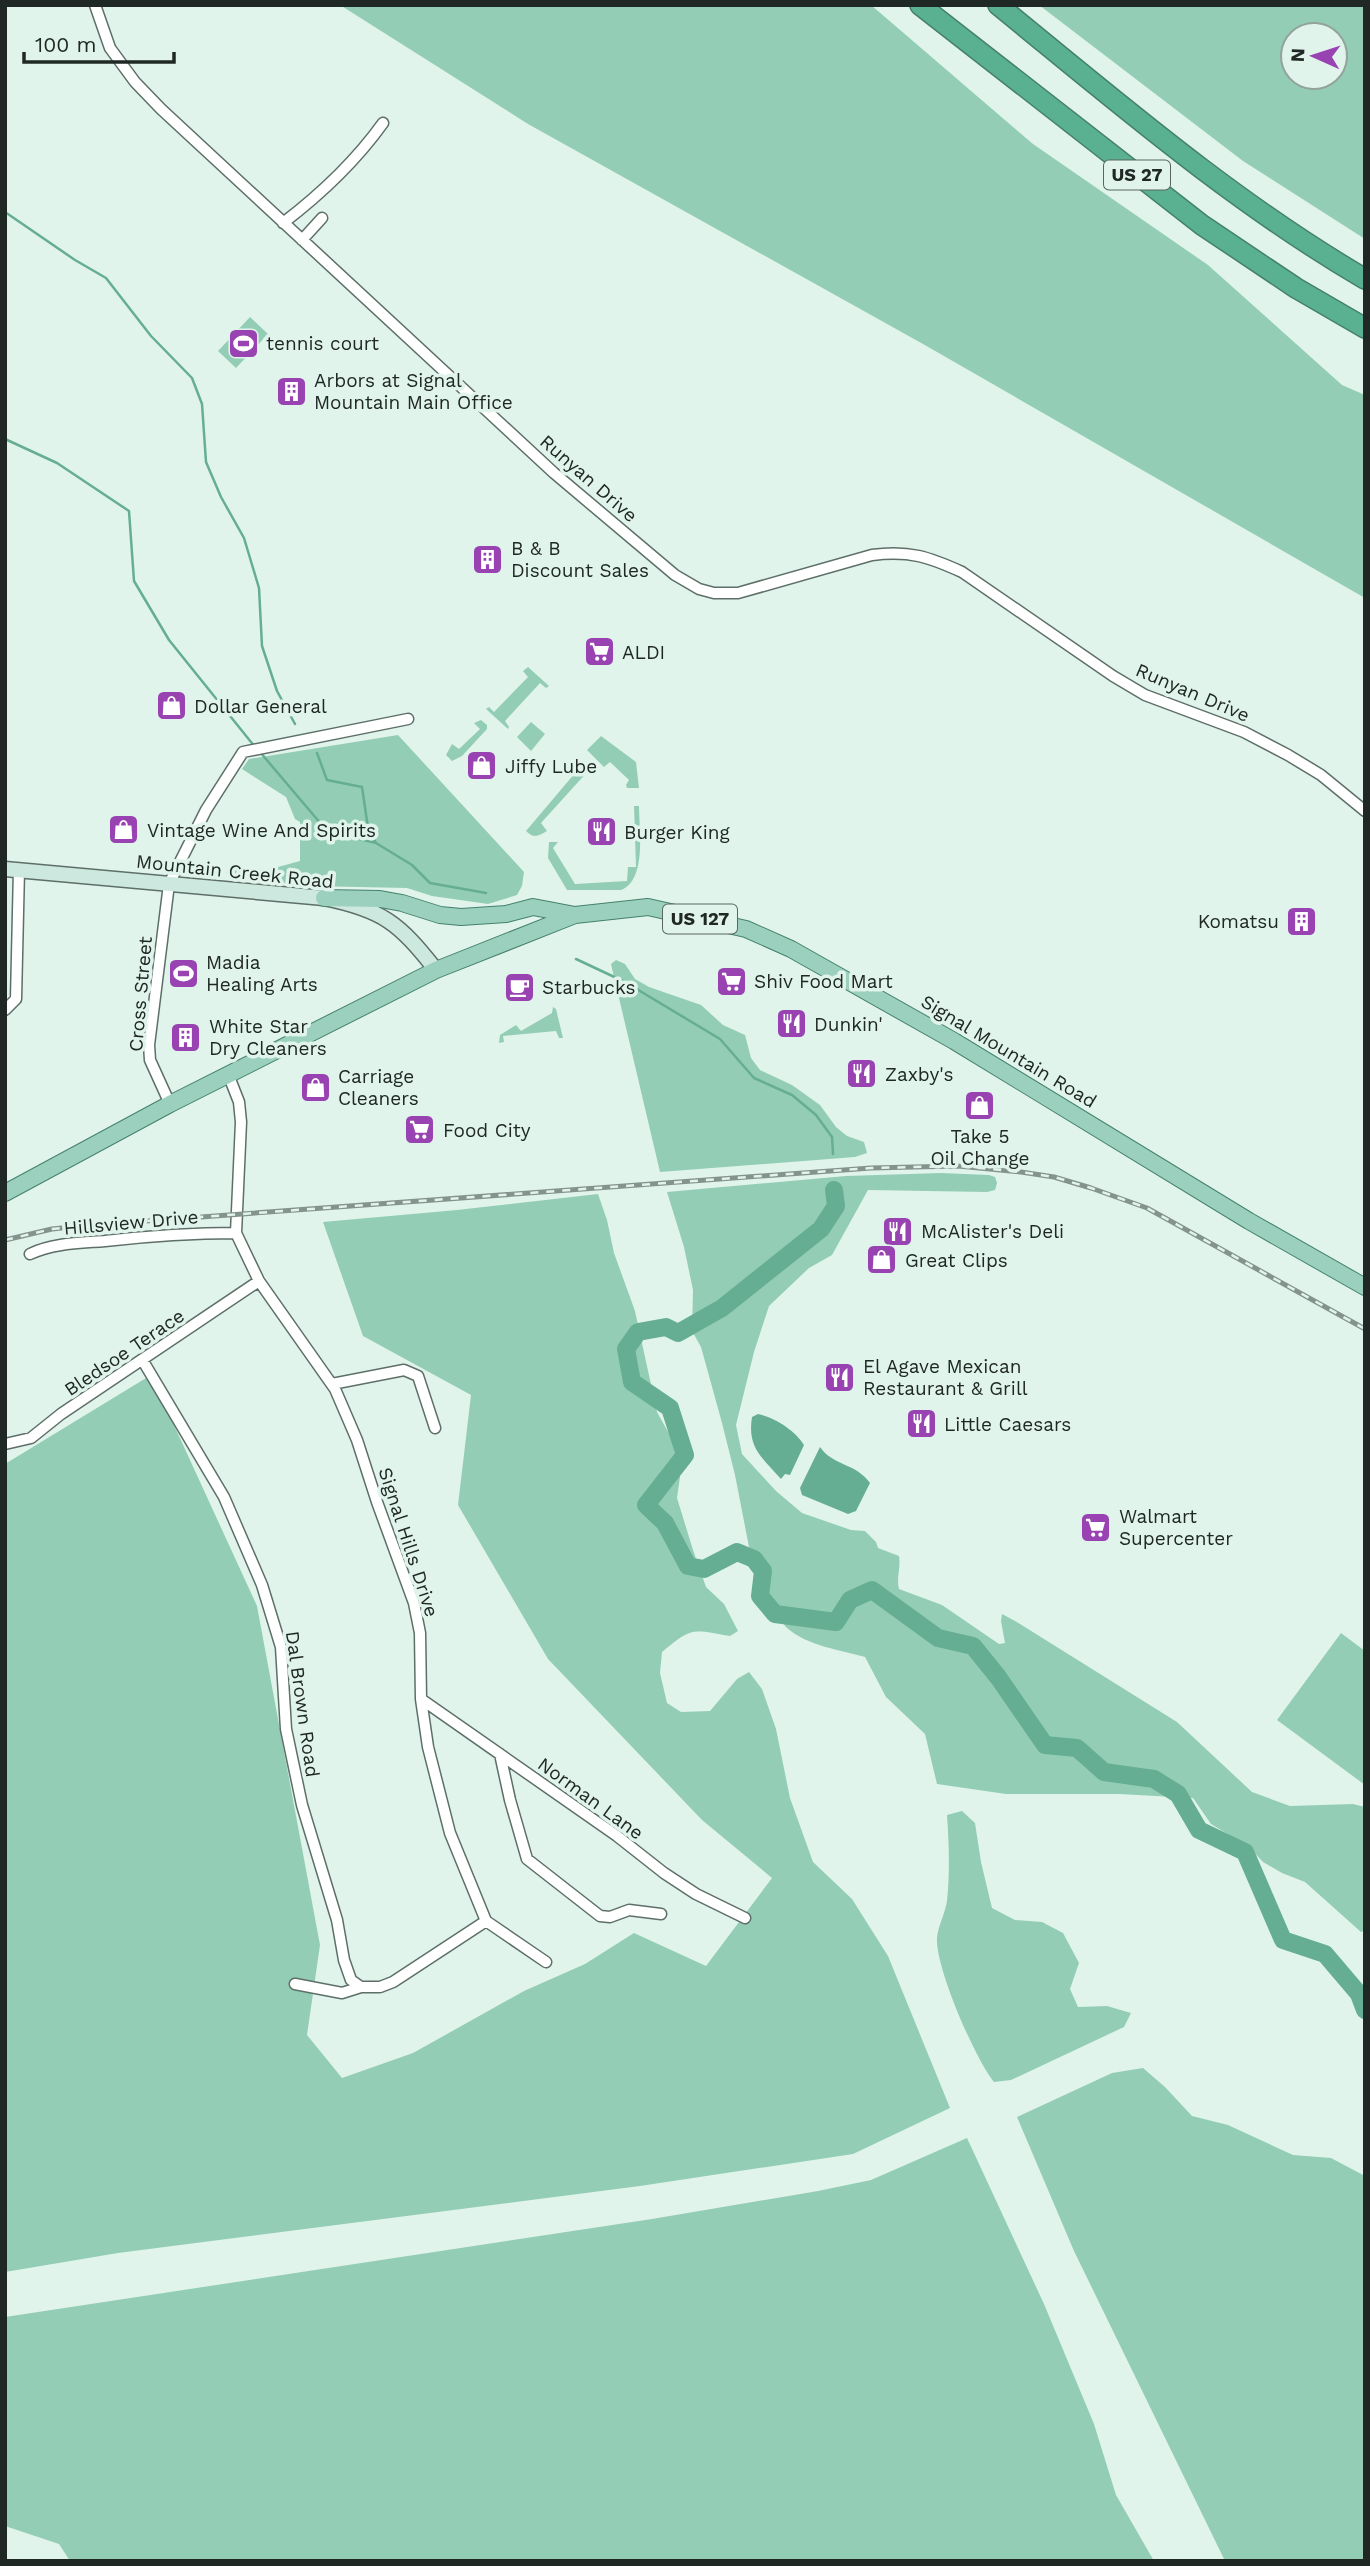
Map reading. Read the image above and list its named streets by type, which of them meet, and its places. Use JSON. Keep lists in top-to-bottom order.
{
  "streets": {
    "highway": ["US 27"],
    "main road": ["Mountain Creek Road", "US 127", "Signal Mountain Road"],
    "street": [
      "Runyan Drive",
      "Cross Street",
      "Hillsview Drive",
      "Bledsoe Terace",
      "Signal Hills Drive",
      "Dal Brown Road",
      "Norman Lane"
    ]
  },
  "crossings": [
    ["Mountain Creek Road", "Cross Street"],
    ["Mountain Creek Road", "Signal Mountain Road"],
    ["Cross Street", "Signal Mountain Road"],
    ["Signal Mountain Road", "Signal Hills Drive"],
    ["Hillsview Drive", "Signal Hills Drive"],
    ["Bledsoe Terace", "Signal Hills Drive"],
    ["Bledsoe Terace", "Dal Brown Road"],
    ["Signal Hills Drive", "Norman Lane"]
  ],
  "places": {
    "sports": ["tennis court", "Madia Healing Arts"],
    "building": [
      "Arbors at Signal Mountain Main Office",
      "B & B Discount Sales",
      "Komatsu",
      "White Star Dry Cleaners"
    ],
    "supermarket": [
      "ALDI",
      "Shiv Food Mart",
      "Food City",
      "Walmart Supercenter"
    ],
    "shop": [
      "Dollar General",
      "Jiffy Lube",
      "Vintage Wine And Spirits",
      "Carriage Cleaners",
      "Take 5 Oil Change",
      "Great Clips"
    ],
    "restaurant": [
      "Burger King",
      "Dunkin'",
      "Zaxby's",
      "McAlister's Deli",
      "El Agave Mexican Restaurant & Grill",
      "Little Caesars"
    ],
    "cafe": ["Starbucks"]
  },
  "scale_bar": "100 m",
  "north": "left"
}
